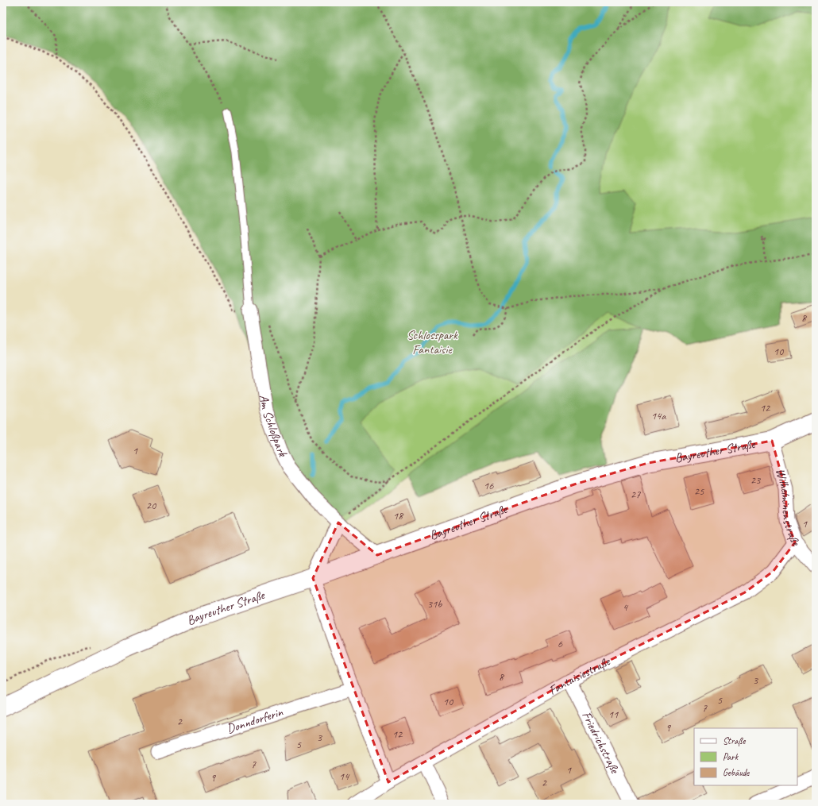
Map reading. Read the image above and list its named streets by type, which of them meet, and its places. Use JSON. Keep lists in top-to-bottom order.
{
  "streets": {
    "main road": ["Bayreuther Straße"],
    "street": [
      "Am Schloßpark",
      "Wilhelminenstraße",
      "Fantaisiestraße",
      "Donndorferin",
      "Friedrichstraße"
    ]
  },
  "crossings": [
    ["Am Schloßpark", "Bayreuther Straße"],
    ["Bayreuther Straße", "Wilhelminenstraße"],
    ["Wilhelminenstraße", "Fantaisiestraße"],
    ["Fantaisiestraße", "Friedrichstraße"]
  ],
  "parks": ["Schlosspark Fantaisie"],
  "house_numbers": [
    "8",
    "10",
    "12",
    "14a",
    "1",
    "23",
    "16",
    "25",
    "27",
    "20",
    "18",
    "1",
    "31b",
    "4",
    "6",
    "8",
    "3",
    "5",
    "10",
    "7",
    "11",
    "2",
    "9",
    "12",
    "3",
    "5",
    "7",
    "1",
    "14",
    "9",
    "2"
  ],
  "legend": ["Straße", "Park", "Gebäude"]
}
